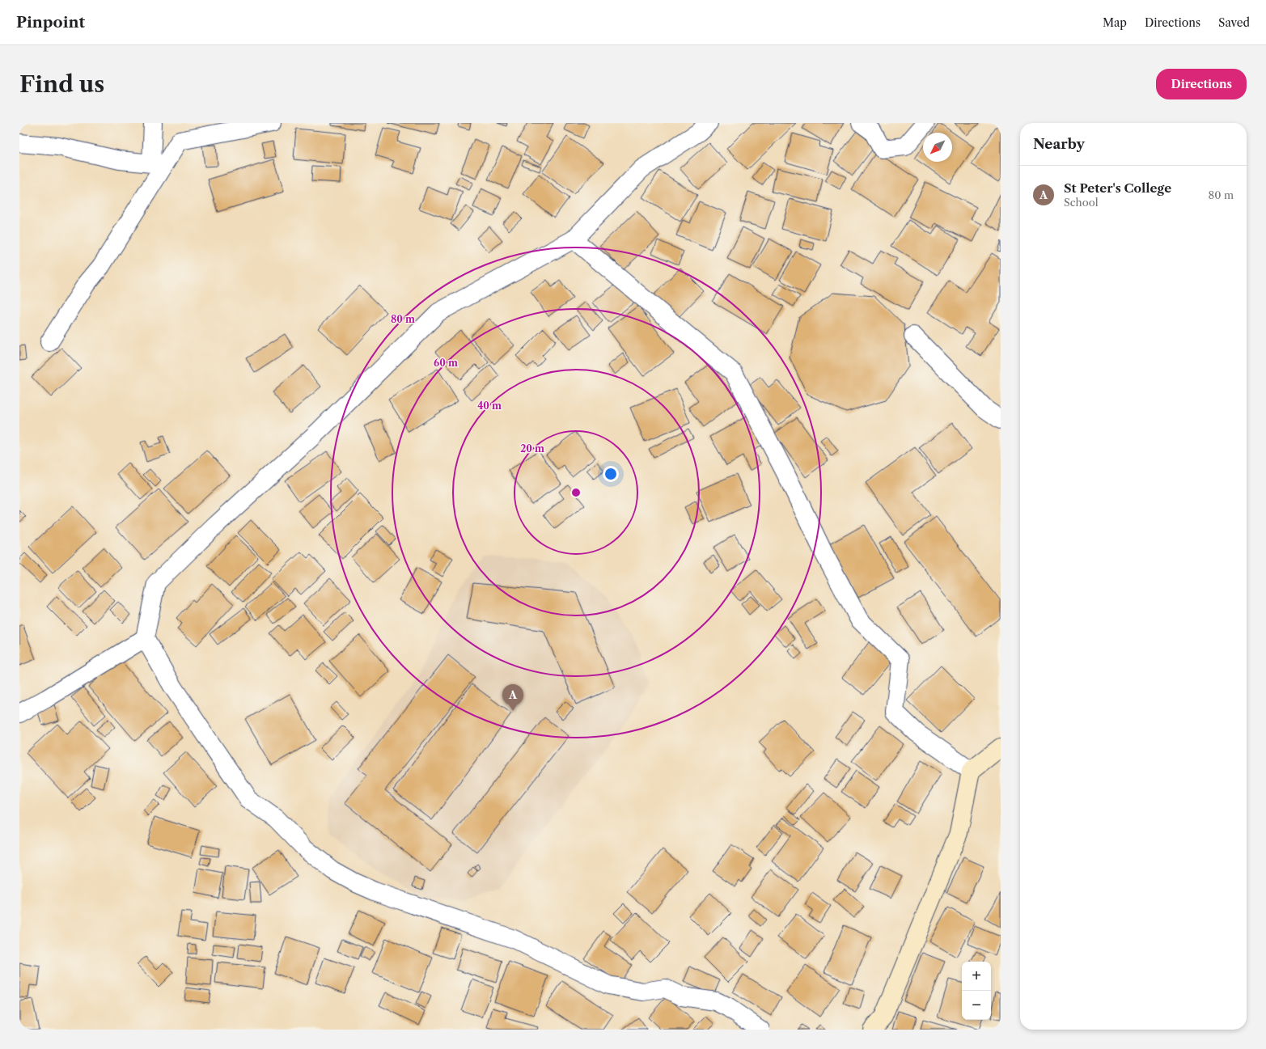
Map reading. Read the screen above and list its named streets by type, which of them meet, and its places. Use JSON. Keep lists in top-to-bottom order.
{
  "north": "bottom left",
  "page": {
    "header": "Pinpoint",
    "nav": ["Map", "Directions", "Saved"],
    "buttons": "Directions",
    "title": "Find us",
    "heading": "Nearby",
    "list": [
      {
        "mark": "A",
        "name": "St Peter's College",
        "note": "School",
        "value": "80 m"
      }
    ],
    "pins": "A",
    "map_buttons": ["+", "−"]
  },
  "rings": [
    "80 m",
    "60 m",
    "40 m",
    "20 m"
  ]
}
